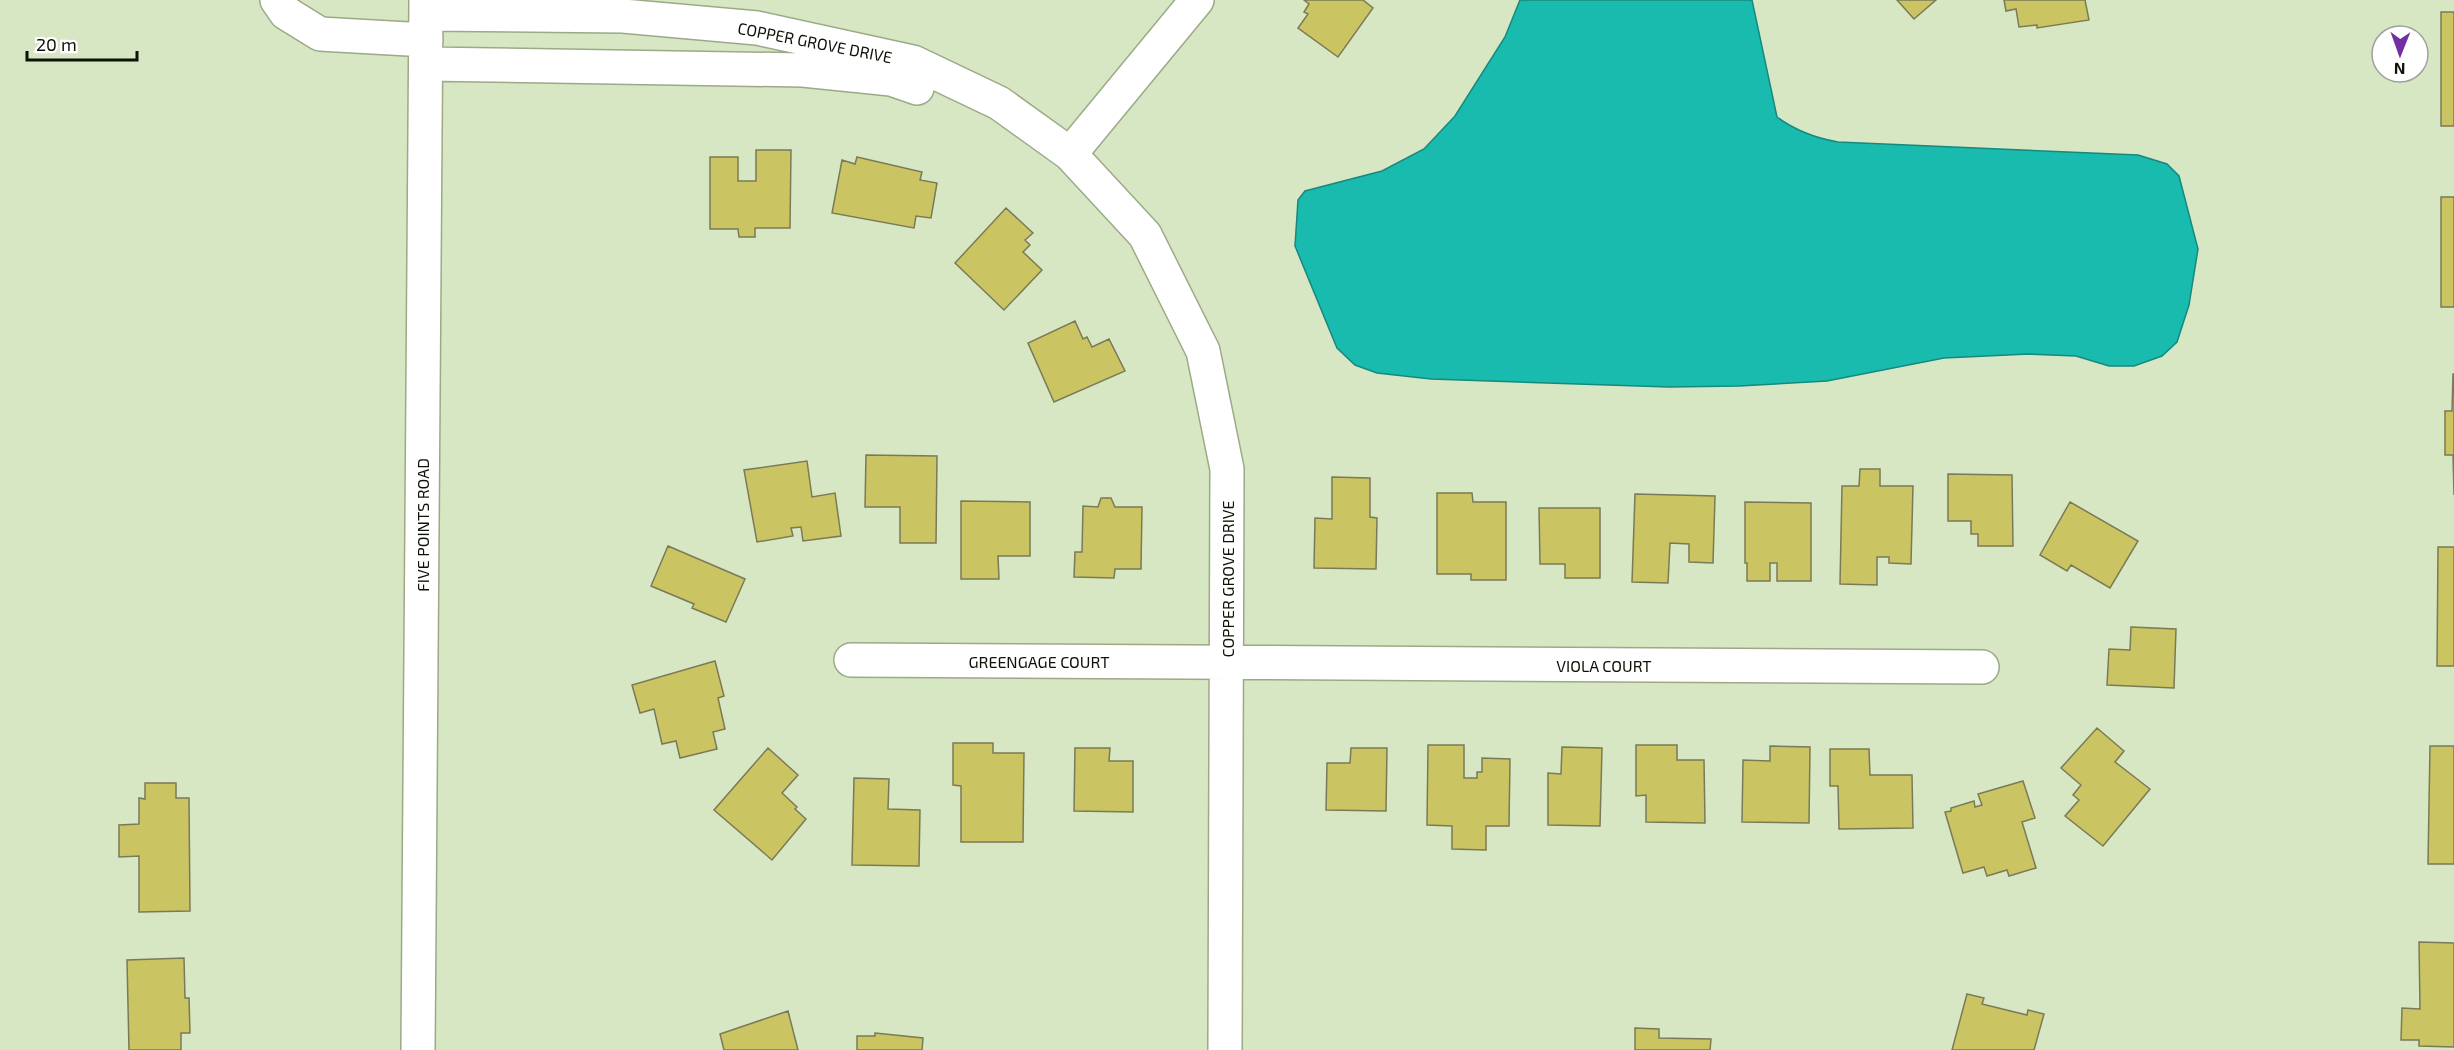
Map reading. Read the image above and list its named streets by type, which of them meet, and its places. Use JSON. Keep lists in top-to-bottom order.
{
  "streets": {
    "street": [
      "COPPER GROVE DRIVE",
      "FIVE POINTS ROAD",
      "GREENGAGE COURT",
      "VIOLA COURT"
    ]
  },
  "crossings": [
    ["COPPER GROVE DRIVE", "FIVE POINTS ROAD"],
    ["COPPER GROVE DRIVE", "GREENGAGE COURT"],
    ["COPPER GROVE DRIVE", "VIOLA COURT"],
    ["GREENGAGE COURT", "VIOLA COURT"]
  ],
  "scale_bar": "20 m",
  "north": "bottom"
}
